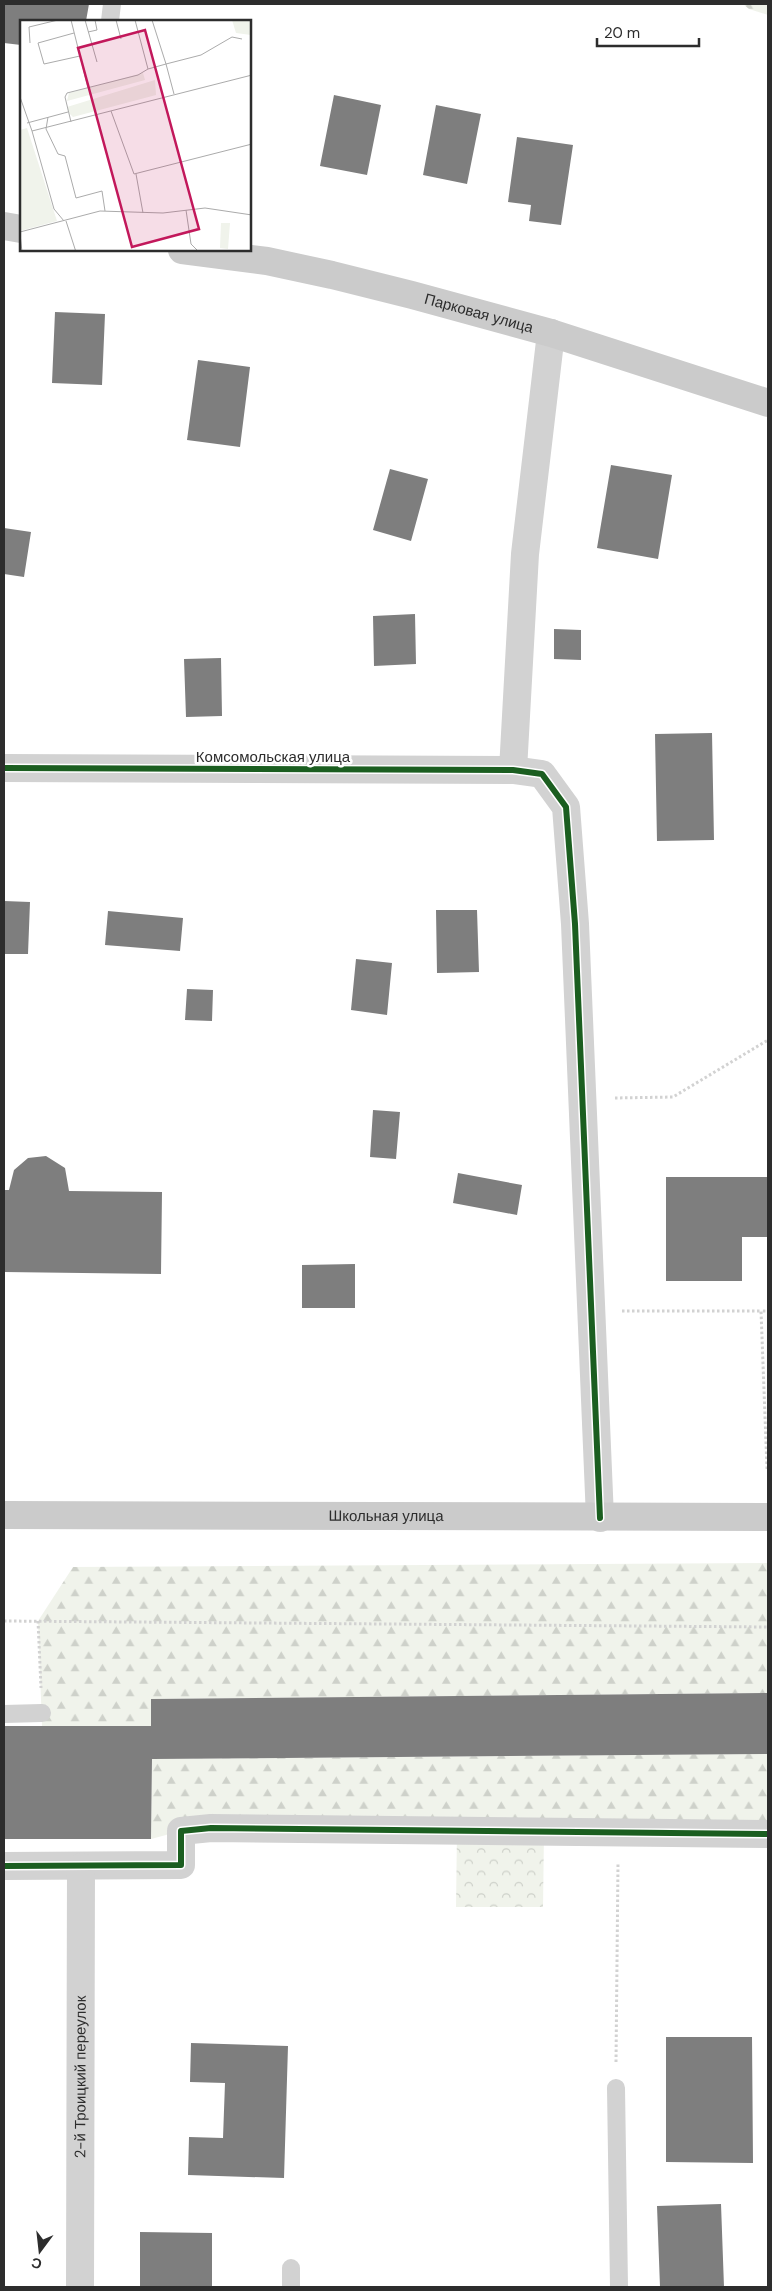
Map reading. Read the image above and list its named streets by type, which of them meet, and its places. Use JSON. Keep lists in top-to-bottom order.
{
  "streets": {
    "main road": ["Парковая улица", "Школьная улица"],
    "street": ["Комсомольская улица", "2-й Троицкий переулок"]
  },
  "scale_bar": "20 m",
  "north": "bottom"
}
